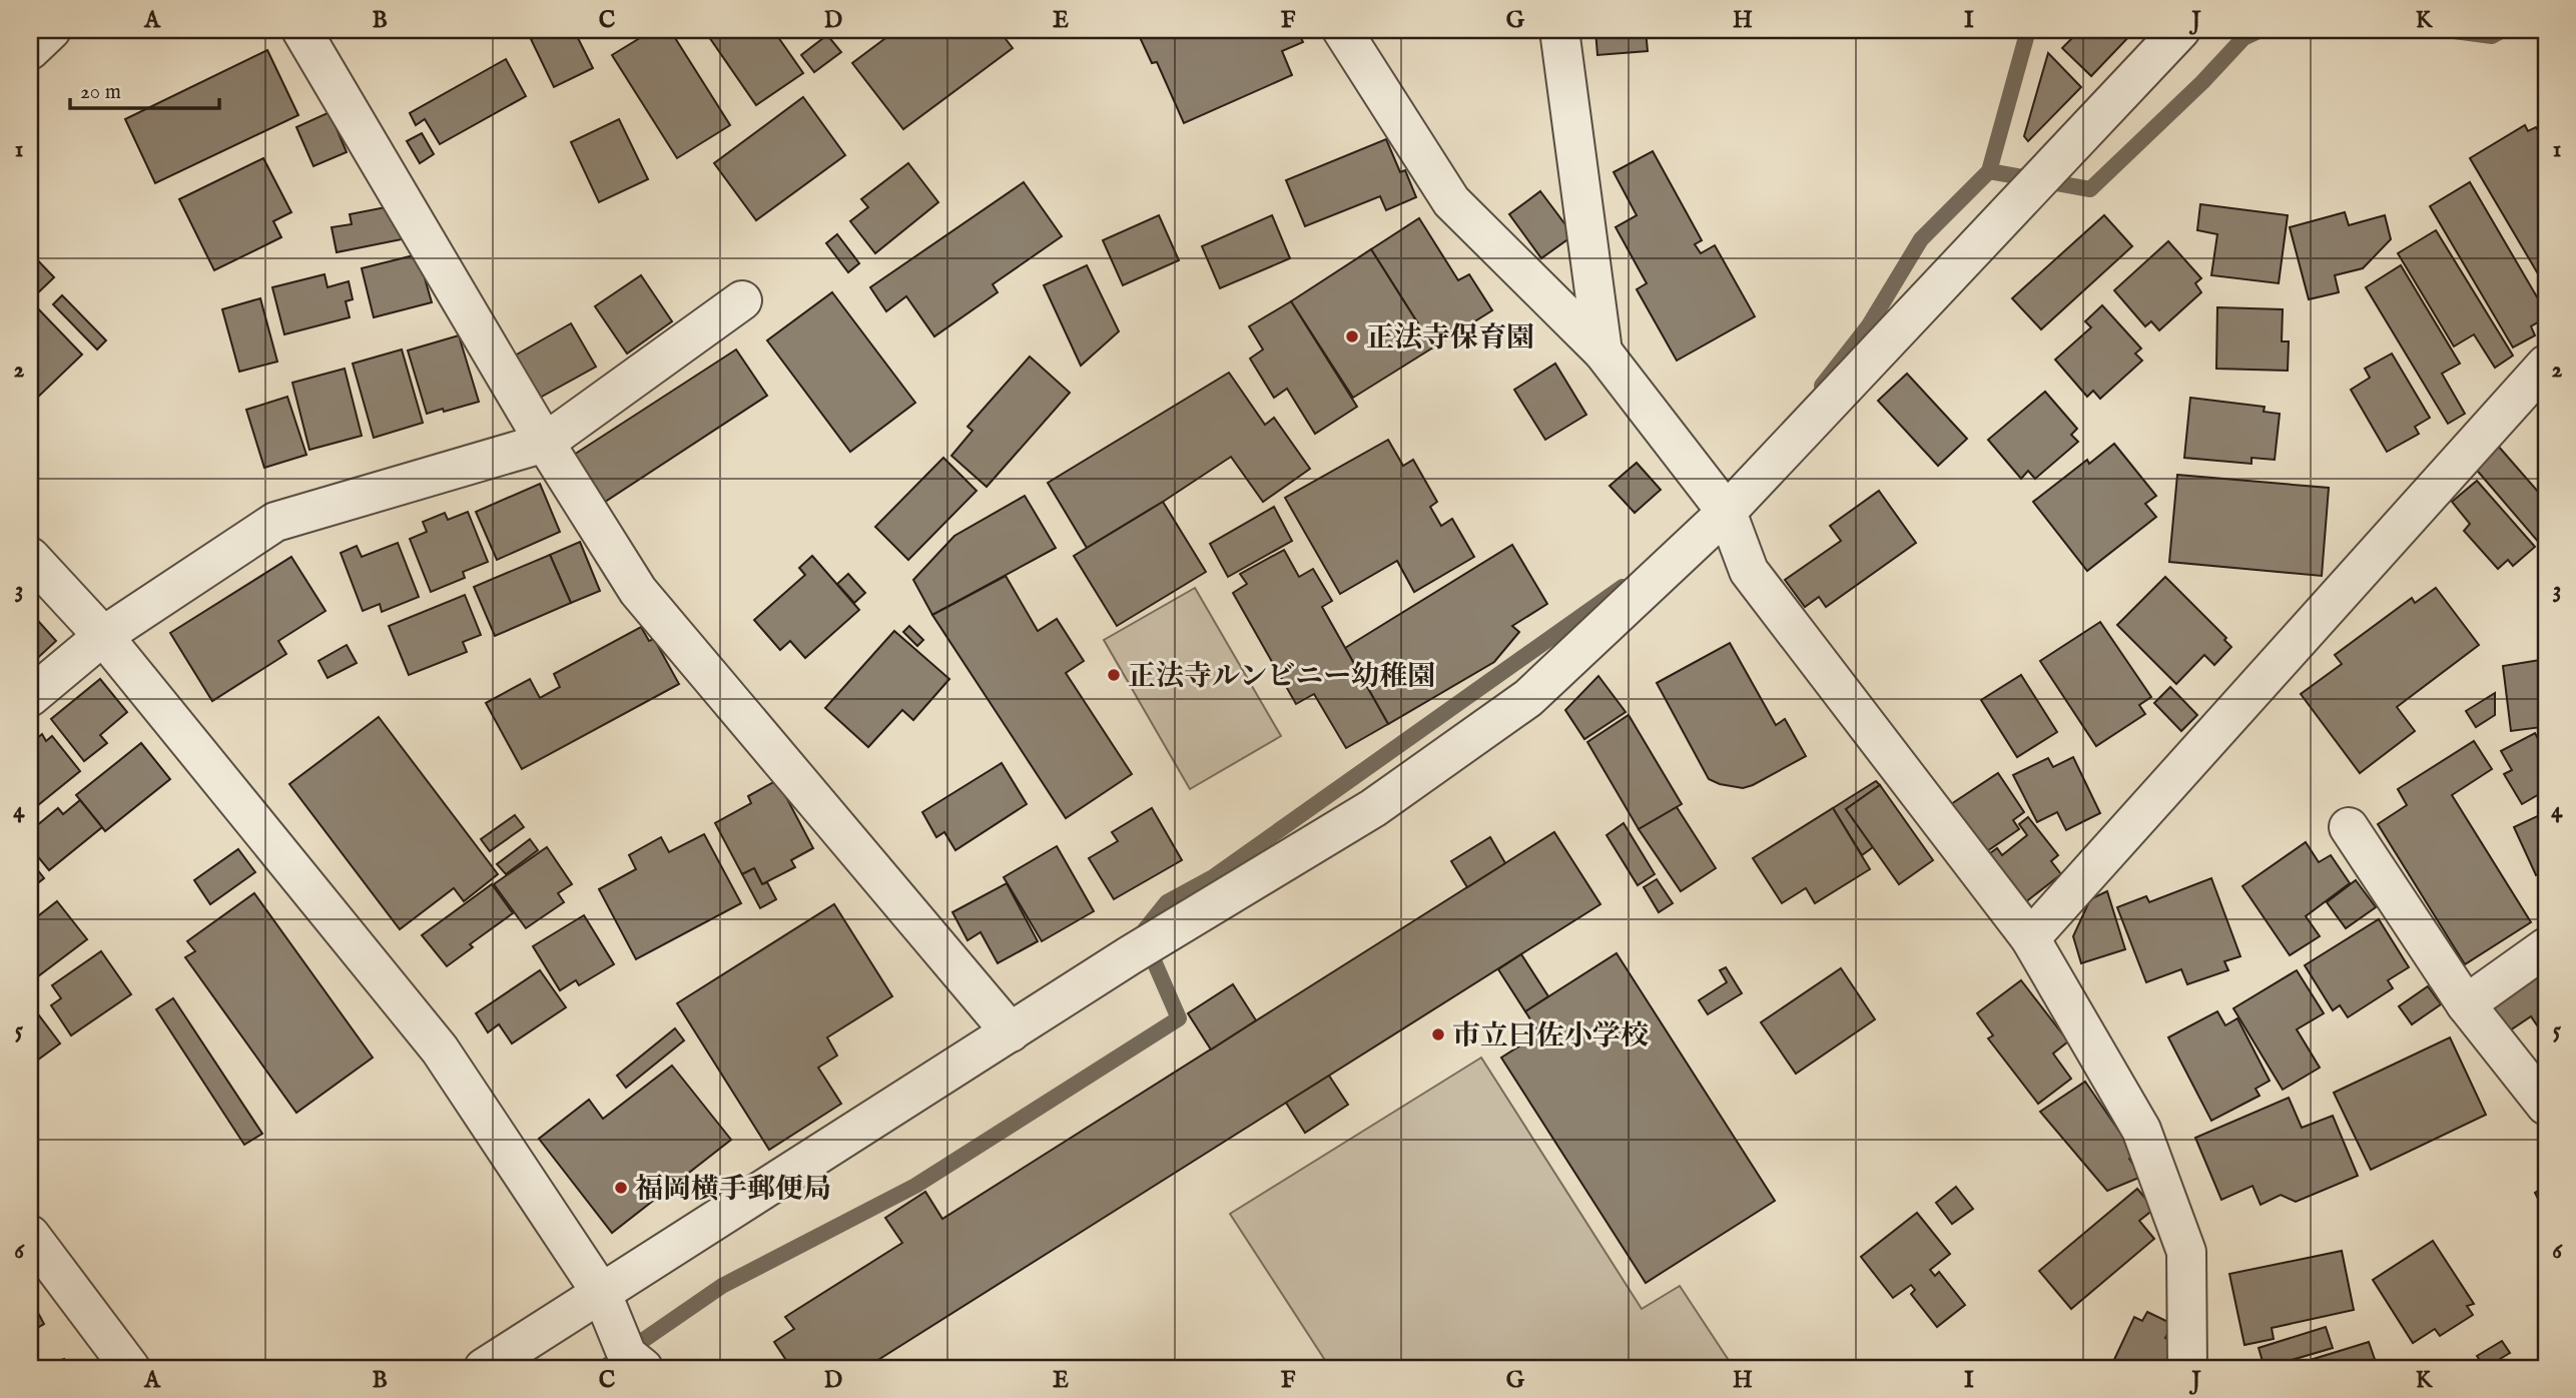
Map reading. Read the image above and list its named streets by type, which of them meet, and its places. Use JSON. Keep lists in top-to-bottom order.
{
  "places": [
    "正法寺保育園",
    "正法寺ルンビニー幼稚園",
    "市立曰佐小学校",
    "福岡横手郵便局"
  ],
  "scale_bar": "20 m",
  "grid": {
    "columns": [
      "A",
      "B",
      "C",
      "D",
      "E",
      "F",
      "G",
      "H",
      "I",
      "J",
      "K"
    ],
    "rows": [
      "1",
      "2",
      "3",
      "4",
      "5",
      "6"
    ]
  }
}
